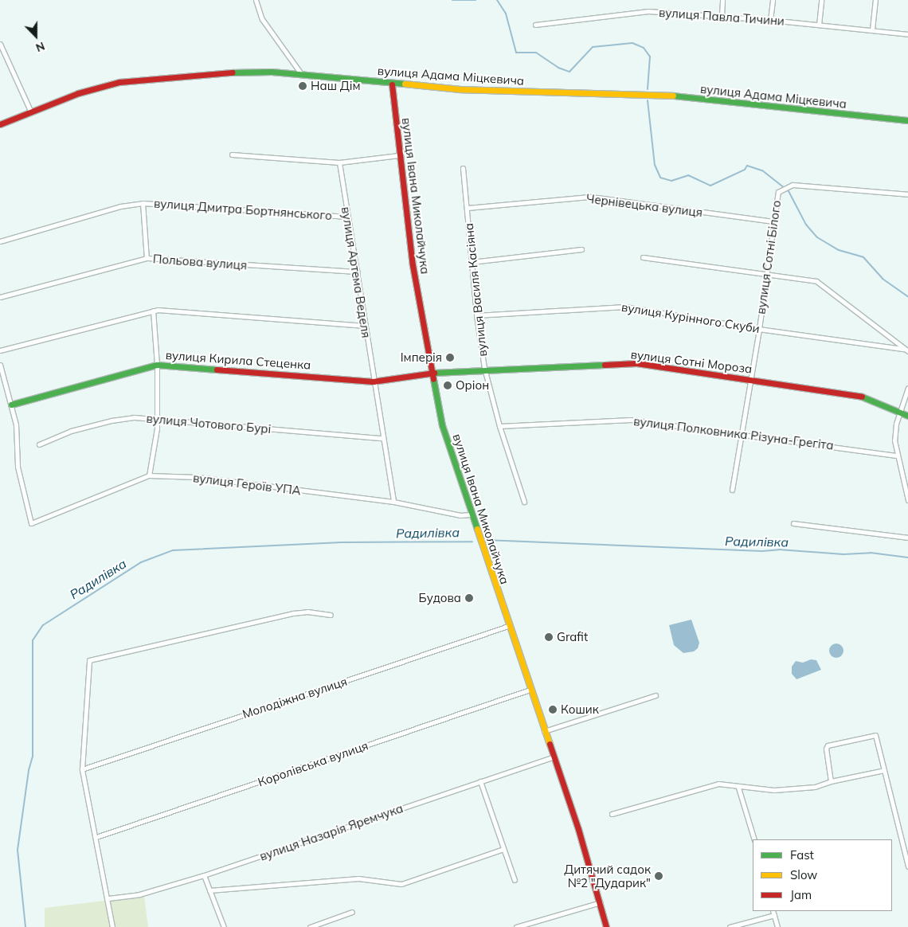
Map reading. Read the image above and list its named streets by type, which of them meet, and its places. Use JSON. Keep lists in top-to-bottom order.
{
  "streets": {
    "street": [
      "вулиця Павла Тичини",
      "вулиця Адама Міцкевича",
      "вулиця Івана Миколайчука",
      "Чернівецька вулиця",
      "вулиця Дмитра Бортнянського",
      "вулиця Сотні Білого",
      "Польова вулиця",
      "вулиця Артема Веделя",
      "вулиця Василя Касіяна",
      "вулиця Курінного Скуби",
      "вулиця Кирила Стеценка",
      "вулиця Сотні Мороза",
      "вулиця Чотового Бурі",
      "вулиця Полковника Різуна-Грегіта",
      "вулиця Героїв УПА",
      "Молодіжна вулиця",
      "Королівська вулиця",
      "вулиця Назарія Яремчука"
    ]
  },
  "crossings": [
    ["вулиця Адама Міцкевича", "вулиця Івана Миколайчука"],
    ["вулиця Івана Миколайчука", "вулиця Сотні Мороза"],
    ["вулиця Івана Миколайчука", "вулиця Героїв УПА"],
    ["вулиця Івана Миколайчука", "Молодіжна вулиця"],
    ["вулиця Івана Миколайчука", "Королівська вулиця"],
    ["вулиця Івана Миколайчука", "вулиця Назарія Яремчука"],
    ["Чернівецька вулиця", "вулиця Сотні Білого"],
    ["Чернівецька вулиця", "вулиця Василя Касіяна"],
    ["вулиця Дмитра Бортнянського", "вулиця Артема Веделя"],
    ["вулиця Сотні Білого", "вулиця Курінного Скуби"],
    ["вулиця Сотні Білого", "вулиця Сотні Мороза"],
    ["вулиця Сотні Білого", "вулиця Полковника Різуна-Грегіта"],
    ["Польова вулиця", "вулиця Артема Веделя"],
    ["вулиця Артема Веделя", "вулиця Кирила Стеценка"],
    ["вулиця Артема Веделя", "вулиця Сотні Мороза"],
    ["вулиця Артема Веделя", "вулиця Чотового Бурі"],
    ["вулиця Артема Веделя", "вулиця Героїв УПА"],
    ["вулиця Василя Касіяна", "вулиця Курінного Скуби"],
    ["вулиця Василя Касіяна", "вулиця Сотні Мороза"],
    ["вулиця Василя Касіяна", "вулиця Полковника Різуна-Грегіта"],
    ["вулиця Кирила Стеценка", "вулиця Сотні Мороза"],
    ["вулиця Кирила Стеценка", "вулиця Героїв УПА"]
  ],
  "water": ["Радилівка"],
  "places": [
    "Наш Дім",
    "Імперія",
    "Оріон",
    "Будова",
    "Grafit",
    "Кошик",
    "Дитячий садок №2 \"Дударик\""
  ],
  "legend": ["Fast", "Slow", "Jam"],
  "north": "bottom"
}
